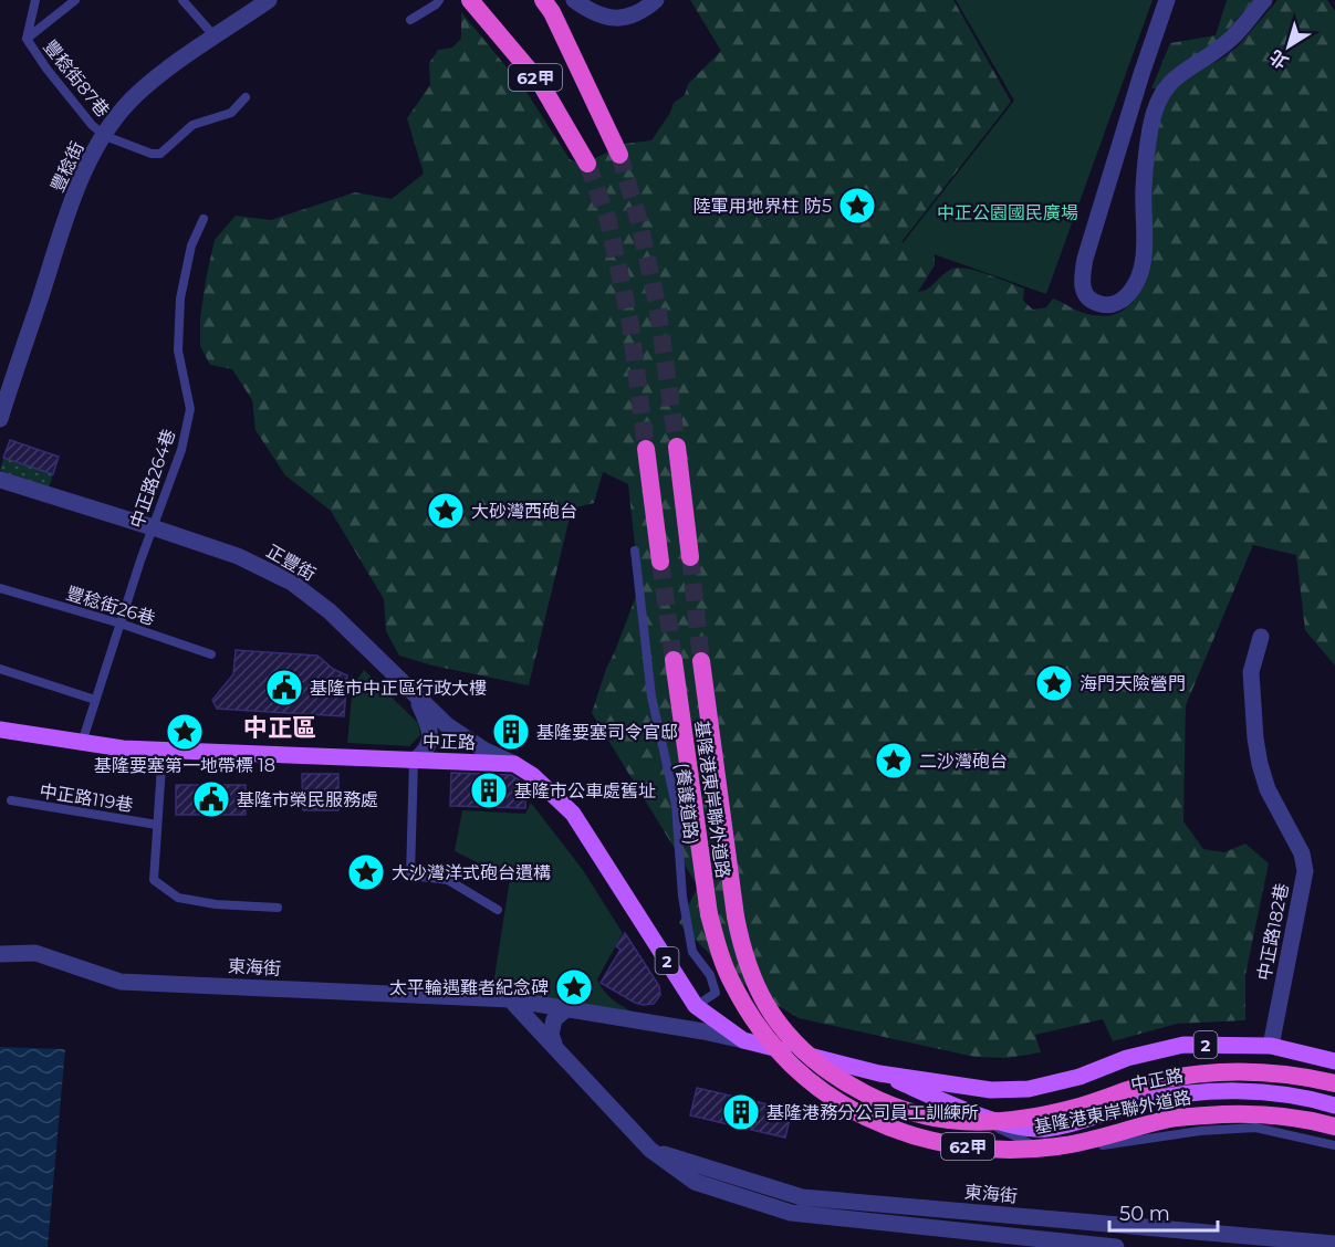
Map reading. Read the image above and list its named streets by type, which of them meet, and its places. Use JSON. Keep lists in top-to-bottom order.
{
  "streets": {
    "highway": ["62甲", "基隆港東岸聯外道路"],
    "main road": ["中正路", "2"],
    "street": [
      "豐稔街",
      "正豐街",
      "中正路182巷",
      "東海街"
    ],
    "lane": [
      "豐稔街87巷",
      "中正路264巷",
      "豐稔街26巷",
      "中正路119巷",
      "(養護道路)"
    ]
  },
  "crossings": [
    ["豐稔街87巷", "豐稔街"],
    ["中正路264巷", "正豐街"],
    ["中正路264巷", "豐稔街26巷"],
    ["中正路264巷", "中正路"],
    ["正豐街", "中正路"],
    ["中正路", "中正路119巷"],
    ["中正路", "(養護道路)"],
    ["中正路", "中正路182巷"],
    ["中正路", "東海街"]
  ],
  "districts": ["中正區"],
  "parks": ["中正公園國民廣場"],
  "places": {
    "place": [
      "陸軍用地界柱 防5",
      "大砂灣西砲台",
      "海門天險營門",
      "基隆要塞第一地帶標 18",
      "二沙灣砲台",
      "大沙灣洋式砲台遺構",
      "太平輪遇難者紀念碑"
    ],
    "public building": ["基隆市中正區行政大樓", "基隆市榮民服務處"],
    "building": ["基隆要塞司令官邸", "基隆市公車處舊址", "基隆港務分公司員工訓練所"]
  },
  "scale_bar": "50 m",
  "north": "bottom left"
}
